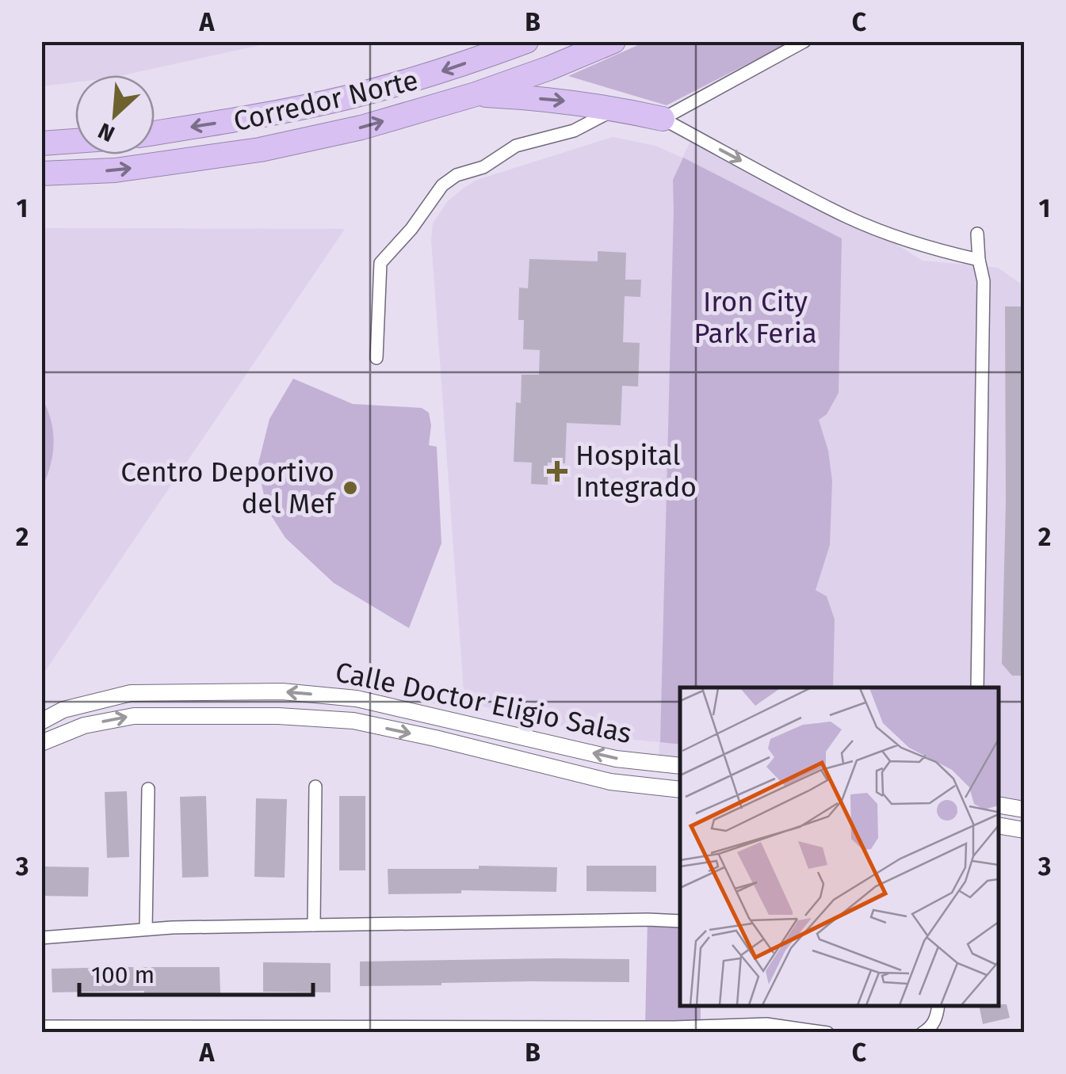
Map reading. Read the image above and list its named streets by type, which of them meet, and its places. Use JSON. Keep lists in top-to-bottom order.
{
  "streets": {
    "highway": ["Corredor Norte"],
    "street": ["Calle Doctor Eligio Salas"]
  },
  "parks": ["Iron City Park Feria"],
  "places": {
    "health": ["Hospital Integrado"],
    "other": ["Centro Deportivo del Mef"]
  },
  "scale_bar": "100 m",
  "north": "bottom left",
  "grid": {
    "columns": ["A", "B", "C"],
    "rows": ["1", "2", "3"]
  }
}
